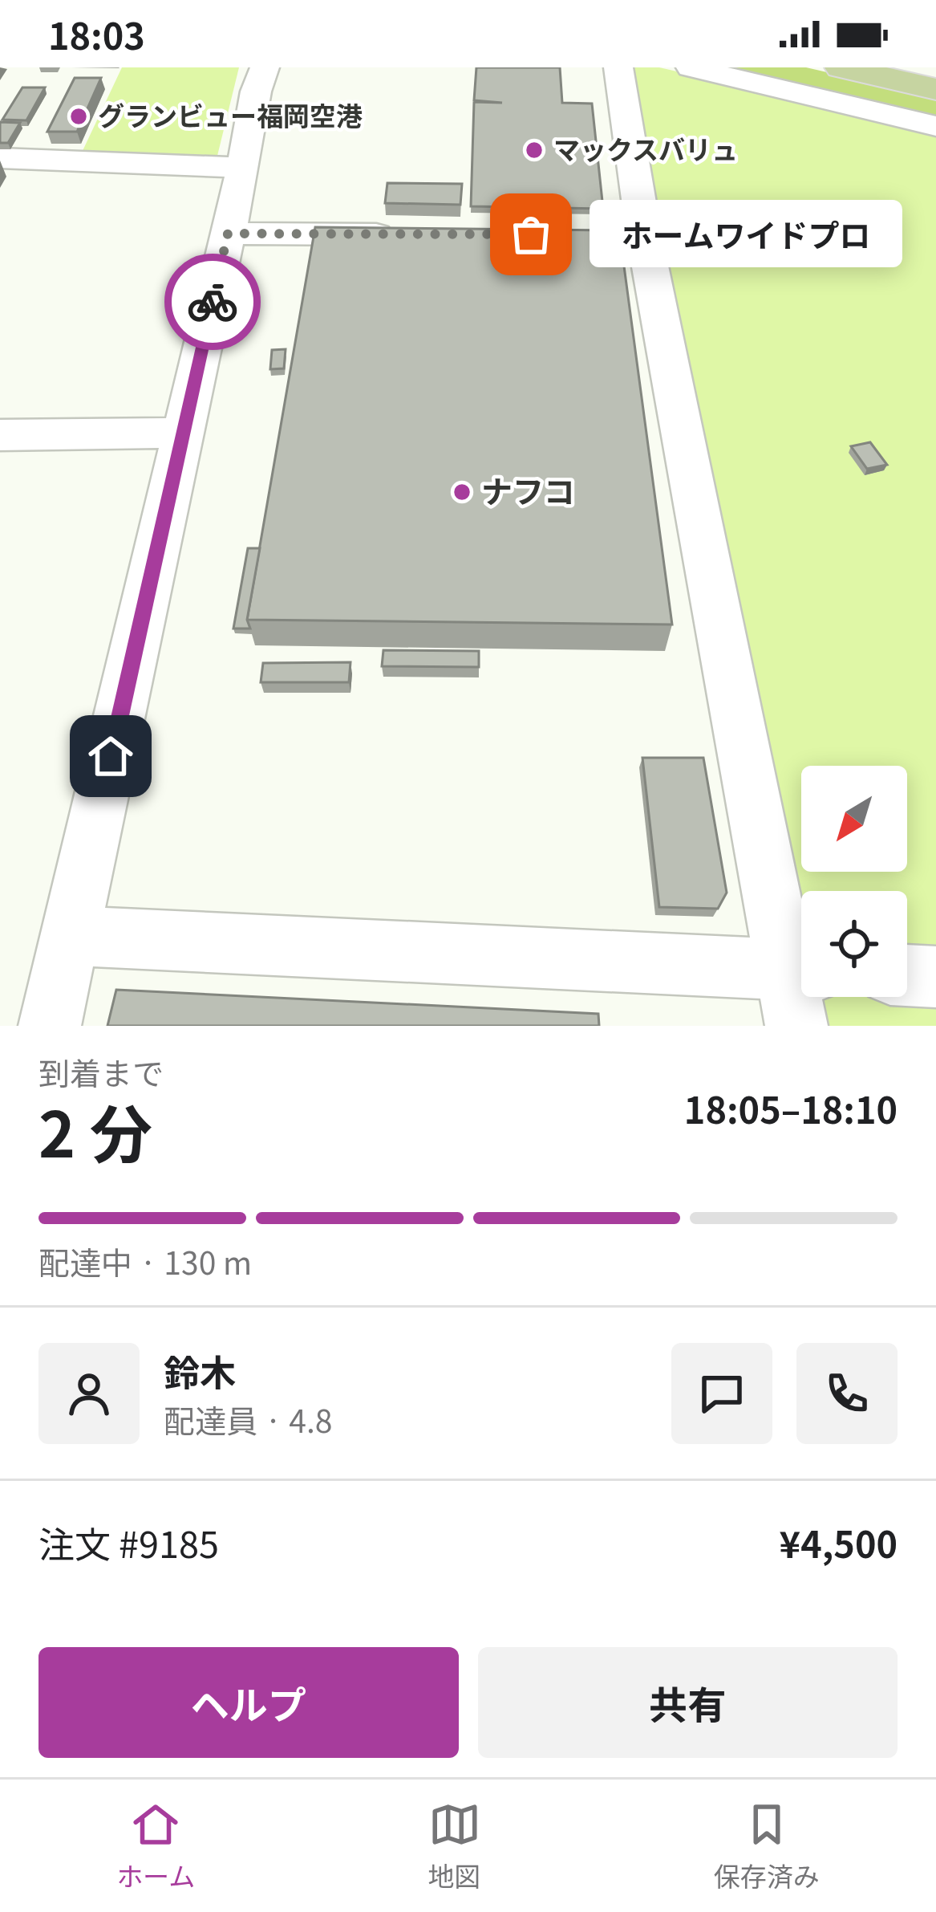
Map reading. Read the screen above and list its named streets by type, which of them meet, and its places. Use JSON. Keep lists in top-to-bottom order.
{
  "places": [
    "グランビュー福岡空港",
    "マックスバリュ",
    "ホームワイドプロ",
    "ナフコ"
  ],
  "north": "bottom left",
  "page": {
    "status": "18:03",
    "bubble": "ホームワイドプロ",
    "heading": ["2 分", "到着まで", "18:05–18:10"],
    "panel": [
      "鈴木",
      "配達員 · 4.8",
      "注文 #9185",
      "¥4,500"
    ],
    "bar": "配達中 · 130 m",
    "buttons": ["ヘルプ", "共有"],
    "tabs": ["ホーム", "地図", "保存済み"]
  }
}
